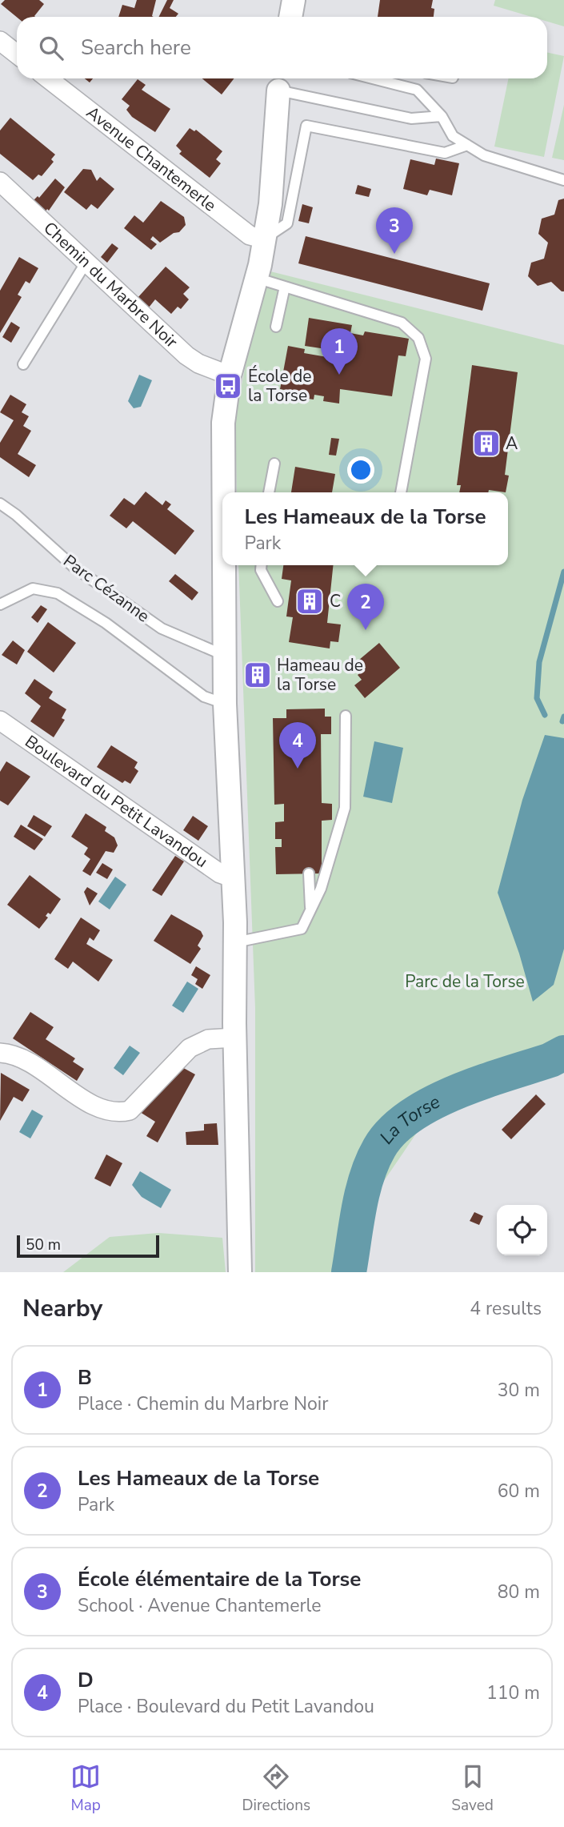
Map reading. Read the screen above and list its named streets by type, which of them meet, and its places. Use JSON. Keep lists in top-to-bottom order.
{
  "streets": {
    "street": ["Avenue Chantemerle", "Chemin du Marbre Noir", "Boulevard du Petit Lavandou"],
    "lane": ["Parc Cézanne"]
  },
  "water": ["La Torse"],
  "parks": ["Parc de la Torse"],
  "places": {
    "bus stop": ["École de la Torse"],
    "building": ["A", "C", "Hameau de la Torse"]
  },
  "scale_bar": "50 m",
  "page": {
    "search": "Search here",
    "pins": [
      "3",
      "1",
      "2",
      "4"
    ],
    "popup": ["Les Hameaux de la Torse", "Park"],
    "scale": "50 m",
    "heading": ["Nearby", "4 results"],
    "list": [
      {
        "mark": "1",
        "name": "B",
        "note": "Place · Chemin du Marbre Noir",
        "value": "30 m"
      },
      {
        "mark": "2",
        "name": "Les Hameaux de la Torse",
        "note": "Park",
        "value": "60 m"
      },
      {
        "mark": "3",
        "name": "École élémentaire de la Torse",
        "note": "School · Avenue Chantemerle",
        "value": "80 m"
      },
      {
        "mark": "4",
        "name": "D",
        "note": "Place · Boulevard du Petit Lavandou",
        "value": "110 m"
      }
    ],
    "nav": ["Map", "Directions", "Saved"]
  }
}
